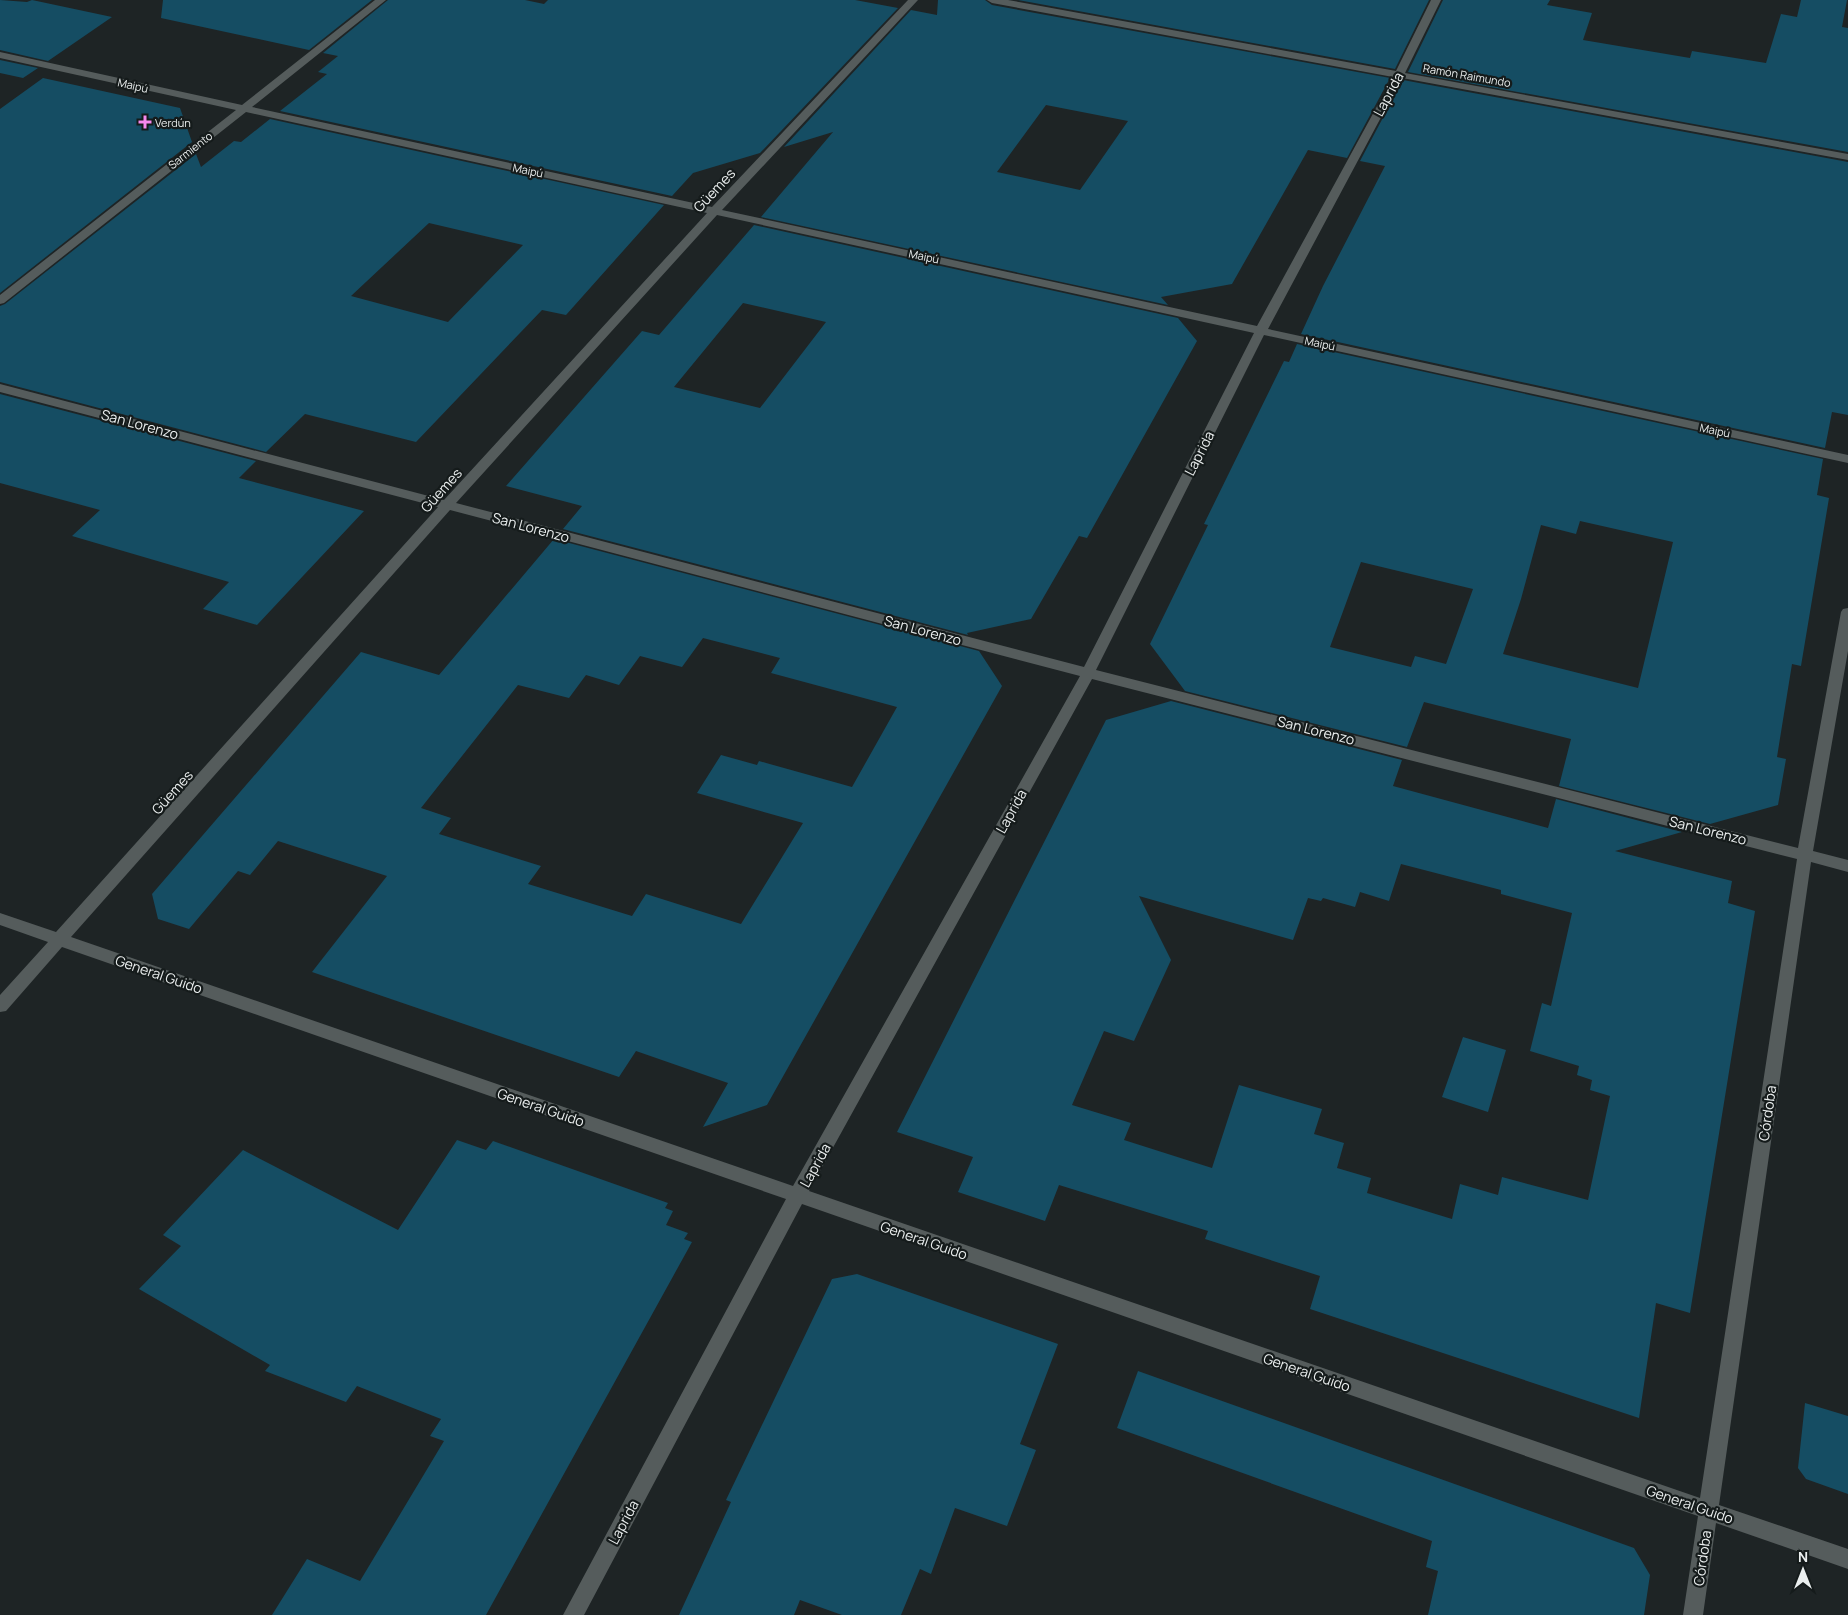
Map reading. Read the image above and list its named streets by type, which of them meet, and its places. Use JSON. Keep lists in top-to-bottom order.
{
  "streets": {
    "street": [
      "Ramón Raimundo",
      "Maipú",
      "Laprida",
      "Sarmiento",
      "Güemes",
      "San Lorenzo",
      "General Guido",
      "Córdoba"
    ]
  },
  "crossings": [
    ["Ramón Raimundo", "Laprida"],
    ["Maipú", "Laprida"],
    ["Maipú", "Sarmiento"],
    ["Maipú", "Güemes"],
    ["Laprida", "San Lorenzo"],
    ["Laprida", "General Guido"],
    ["Güemes", "San Lorenzo"],
    ["Güemes", "General Guido"],
    ["San Lorenzo", "Córdoba"],
    ["General Guido", "Córdoba"]
  ],
  "places": {
    "health": ["Verdún"]
  },
  "north": "top"
}
